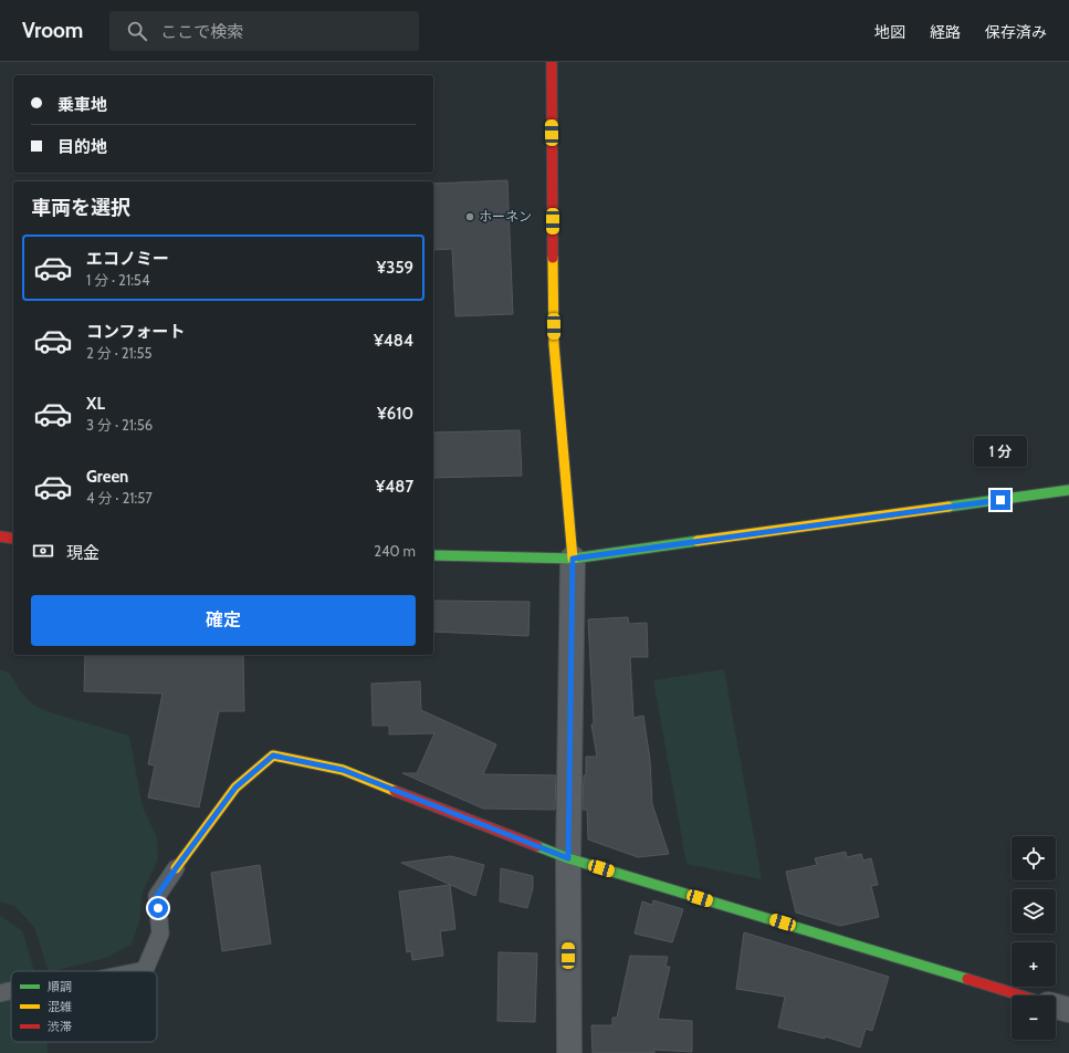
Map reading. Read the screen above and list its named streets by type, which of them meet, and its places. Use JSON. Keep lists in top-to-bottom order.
{
  "places": ["ホーネン"],
  "legend": ["順調", "混雑", "渋滞"],
  "page": {
    "header": "Vroom",
    "search": "ここで検索",
    "nav": ["地図", "経路", "保存済み"],
    "banner": ["乗車地", "目的地"],
    "heading": "車両を選択",
    "list": [
      {
        "name": "エコノミー",
        "note": "1 分 · 21:54",
        "value": "¥359"
      },
      {
        "name": "コンフォート",
        "note": "2 分 · 21:55",
        "value": "¥484"
      },
      {
        "name": "XL",
        "note": "3 分 · 21:56",
        "value": "¥610"
      },
      {
        "name": "Green",
        "note": "4 分 · 21:57",
        "value": "¥487"
      }
    ],
    "bubble": "1 分",
    "pay": ["現金", "240 m"],
    "buttons": "確定",
    "map_buttons": ["+", "−"]
  }
}
